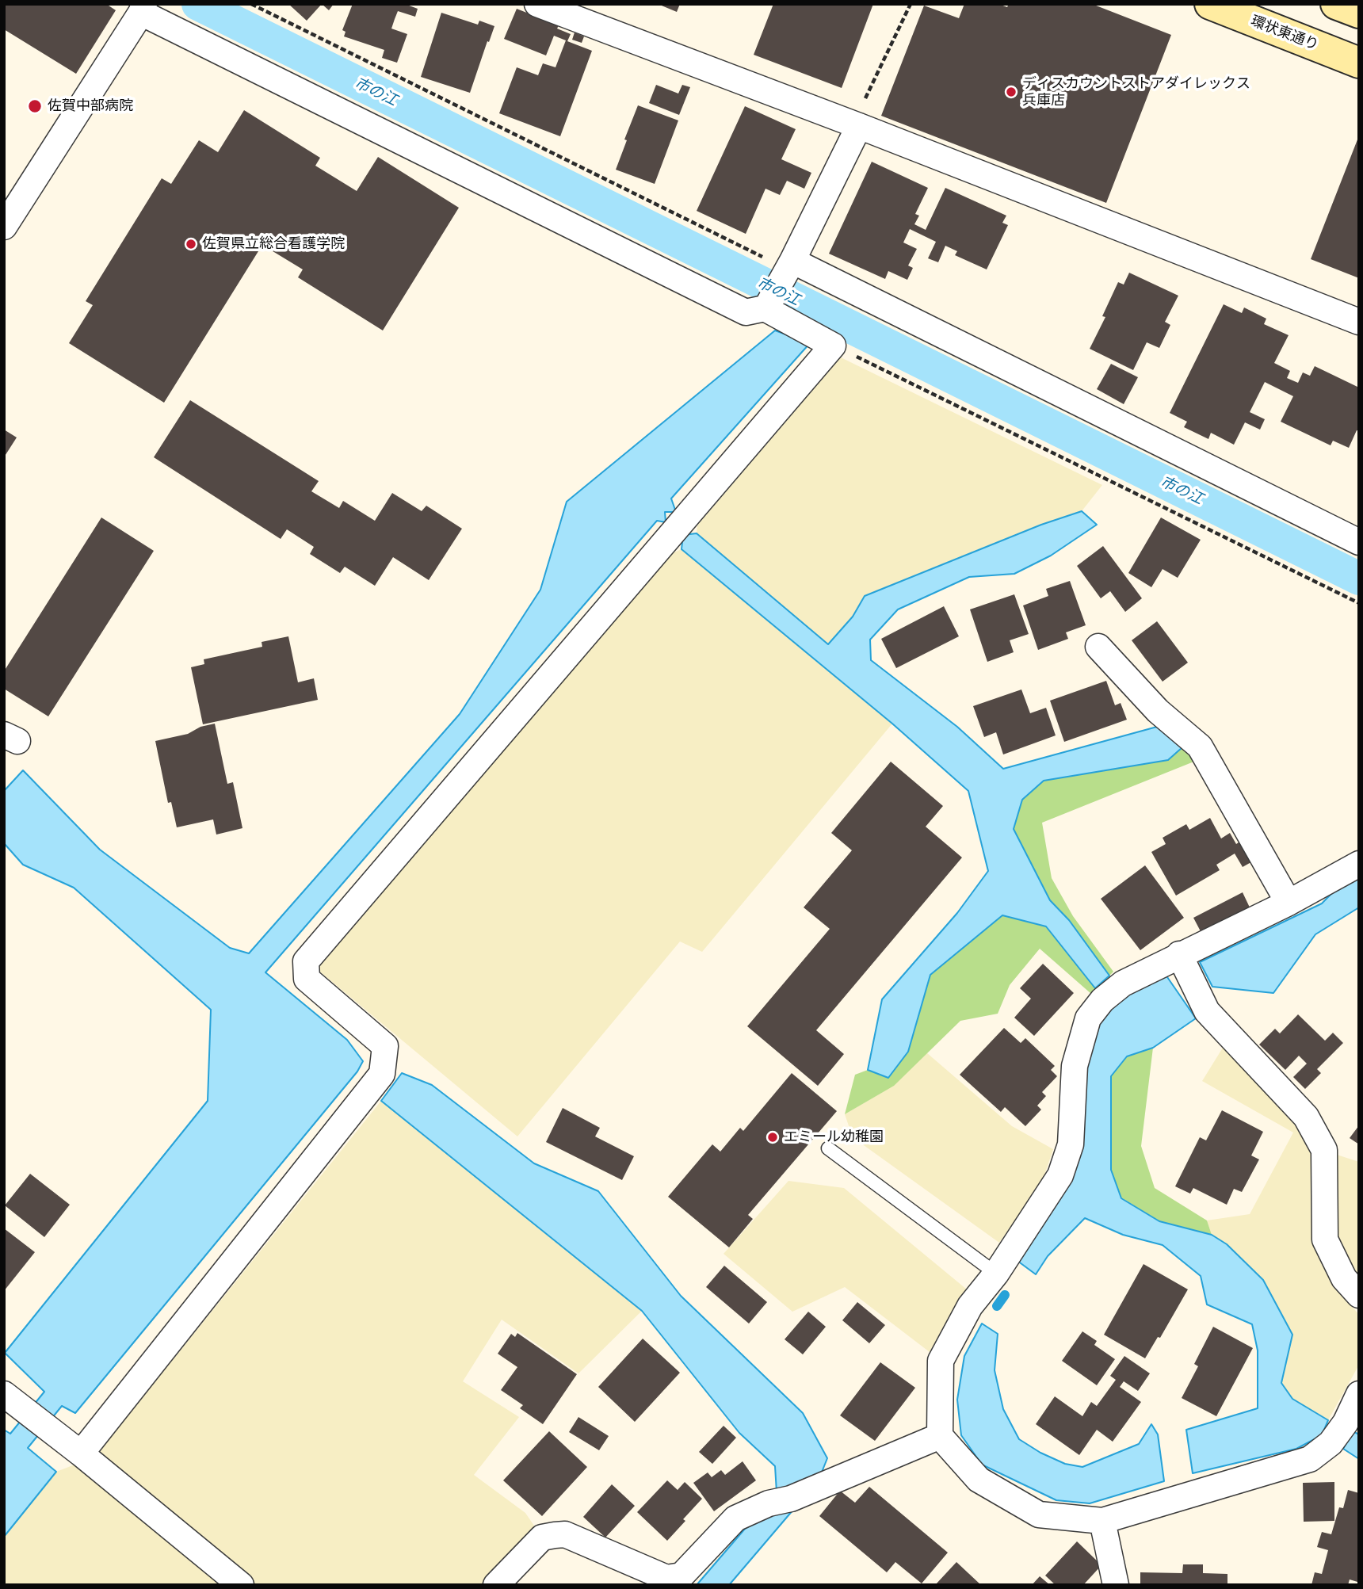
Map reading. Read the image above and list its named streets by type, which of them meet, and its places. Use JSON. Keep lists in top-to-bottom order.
{
  "streets": {
    "main road": ["環状東通り"]
  },
  "water": ["市の江"],
  "places": [
    "ディスカウントストアダイレックス 兵庫店",
    "佐賀中部病院",
    "佐賀県立総合看護学院",
    "エミール幼稚園"
  ]
}
